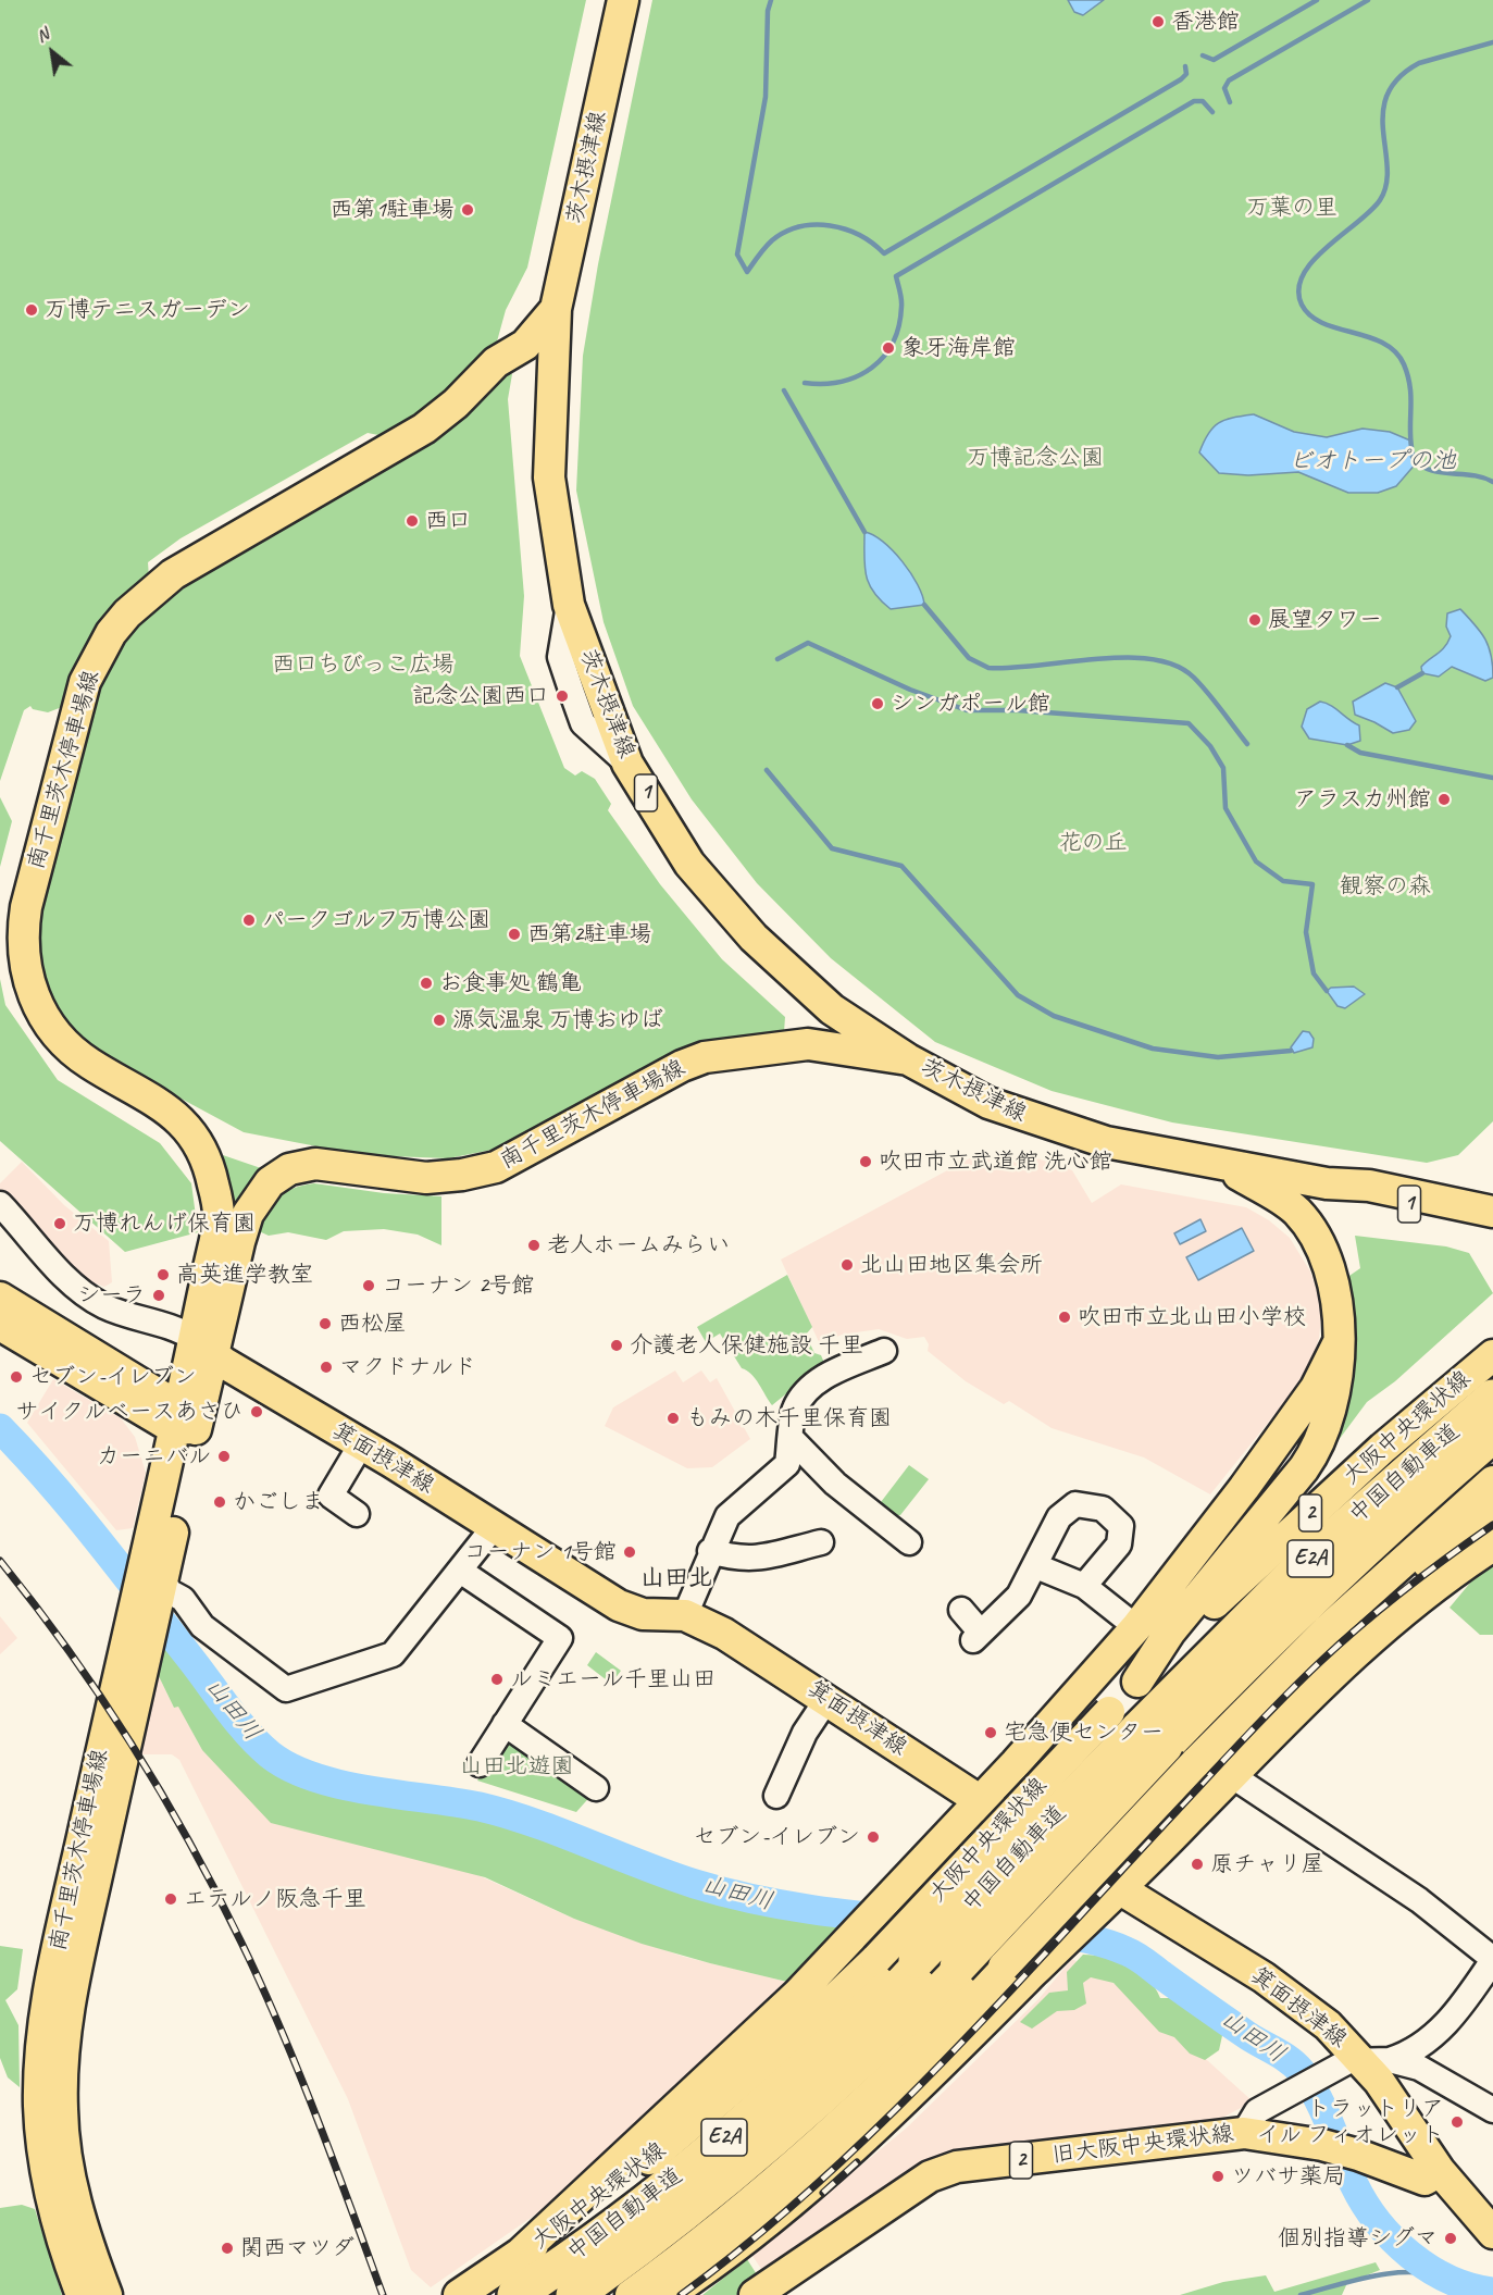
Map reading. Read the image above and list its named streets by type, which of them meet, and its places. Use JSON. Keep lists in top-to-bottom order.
{
  "streets": {
    "highway": ["中国自動車道", "E2A"],
    "main road": [
      "茨木摂津線",
      "南千里茨木停車場線",
      "1",
      "大阪中央環状線",
      "箕面摂津線",
      "2",
      "旧大阪中央環状線"
    ]
  },
  "crossings": [
    ["茨木摂津線", "南千里茨木停車場線"],
    ["南千里茨木停車場線", "箕面摂津線"],
    ["大阪中央環状線", "中国自動車道"],
    ["箕面摂津線", "旧大阪中央環状線"]
  ],
  "districts": ["山田北"],
  "water": ["ビオトープの池", "山田川"],
  "parks": [
    "万葉の里",
    "万博記念公園",
    "西口ちびっこ広場",
    "花の丘",
    "観察の森",
    "山田北遊園"
  ],
  "places": [
    "香港館",
    "西第1駐車場",
    "万博テニスガーデン",
    "象牙海岸館",
    "西口",
    "展望タワー",
    "記念公園西口",
    "シンガポール館",
    "アラスカ州館",
    "パークゴルフ万博公園",
    "西第2駐車場",
    "お食事処 鶴亀",
    "源気温泉 万博おゆば",
    "吹田市立武道館 洗心館",
    "万博れんげ保育園",
    "老人ホームみらい",
    "北山田地区集会所",
    "高英進学教室",
    "コーナン 2号館",
    "シーラ",
    "吹田市立北山田小学校",
    "西松屋",
    "介護老人保健施設 千里",
    "マクドナルド",
    "セブン‐イレブン",
    "サイクルベースあさひ",
    "もみの木千里保育園",
    "カーニバル",
    "かごしま",
    "コーナン 1号館",
    "ルミエール千里山田",
    "宅急便センター",
    "セブン-イレブン",
    "原チャリ屋",
    "エテルノ阪急千里",
    "トラットリア イル フィオレット",
    "ツバサ薬局",
    "個別指導シグマ",
    "関西マツダ"
  ],
  "north": "top left"
}
